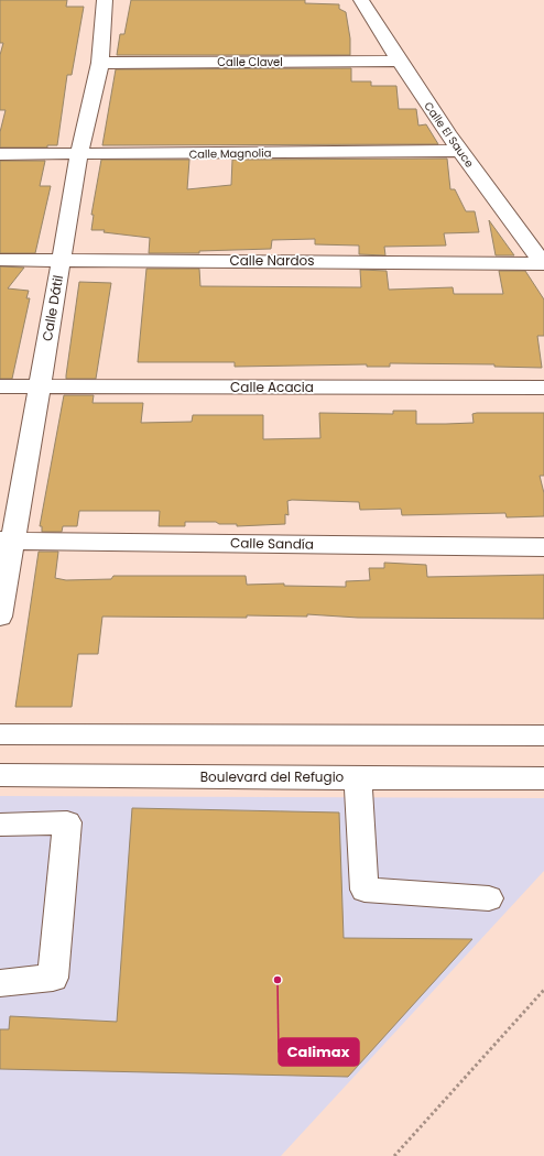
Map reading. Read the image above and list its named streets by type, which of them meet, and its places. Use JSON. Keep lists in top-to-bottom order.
{
  "streets": {
    "street": [
      "Calle Clavel",
      "Calle El Sauce",
      "Calle Magnolia",
      "Calle Nardos",
      "Calle Dátil",
      "Calle Acacia",
      "Calle Sandía",
      "Boulevard del Refugio"
    ]
  },
  "crossings": [
    ["Calle Clavel", "Calle El Sauce"],
    ["Calle Clavel", "Calle Dátil"],
    ["Calle El Sauce", "Calle Magnolia"],
    ["Calle El Sauce", "Calle Nardos"],
    ["Calle Magnolia", "Calle Dátil"],
    ["Calle Nardos", "Calle Dátil"],
    ["Calle Dátil", "Calle Acacia"],
    ["Calle Dátil", "Calle Sandía"]
  ],
  "places": ["Calimax"]
}
